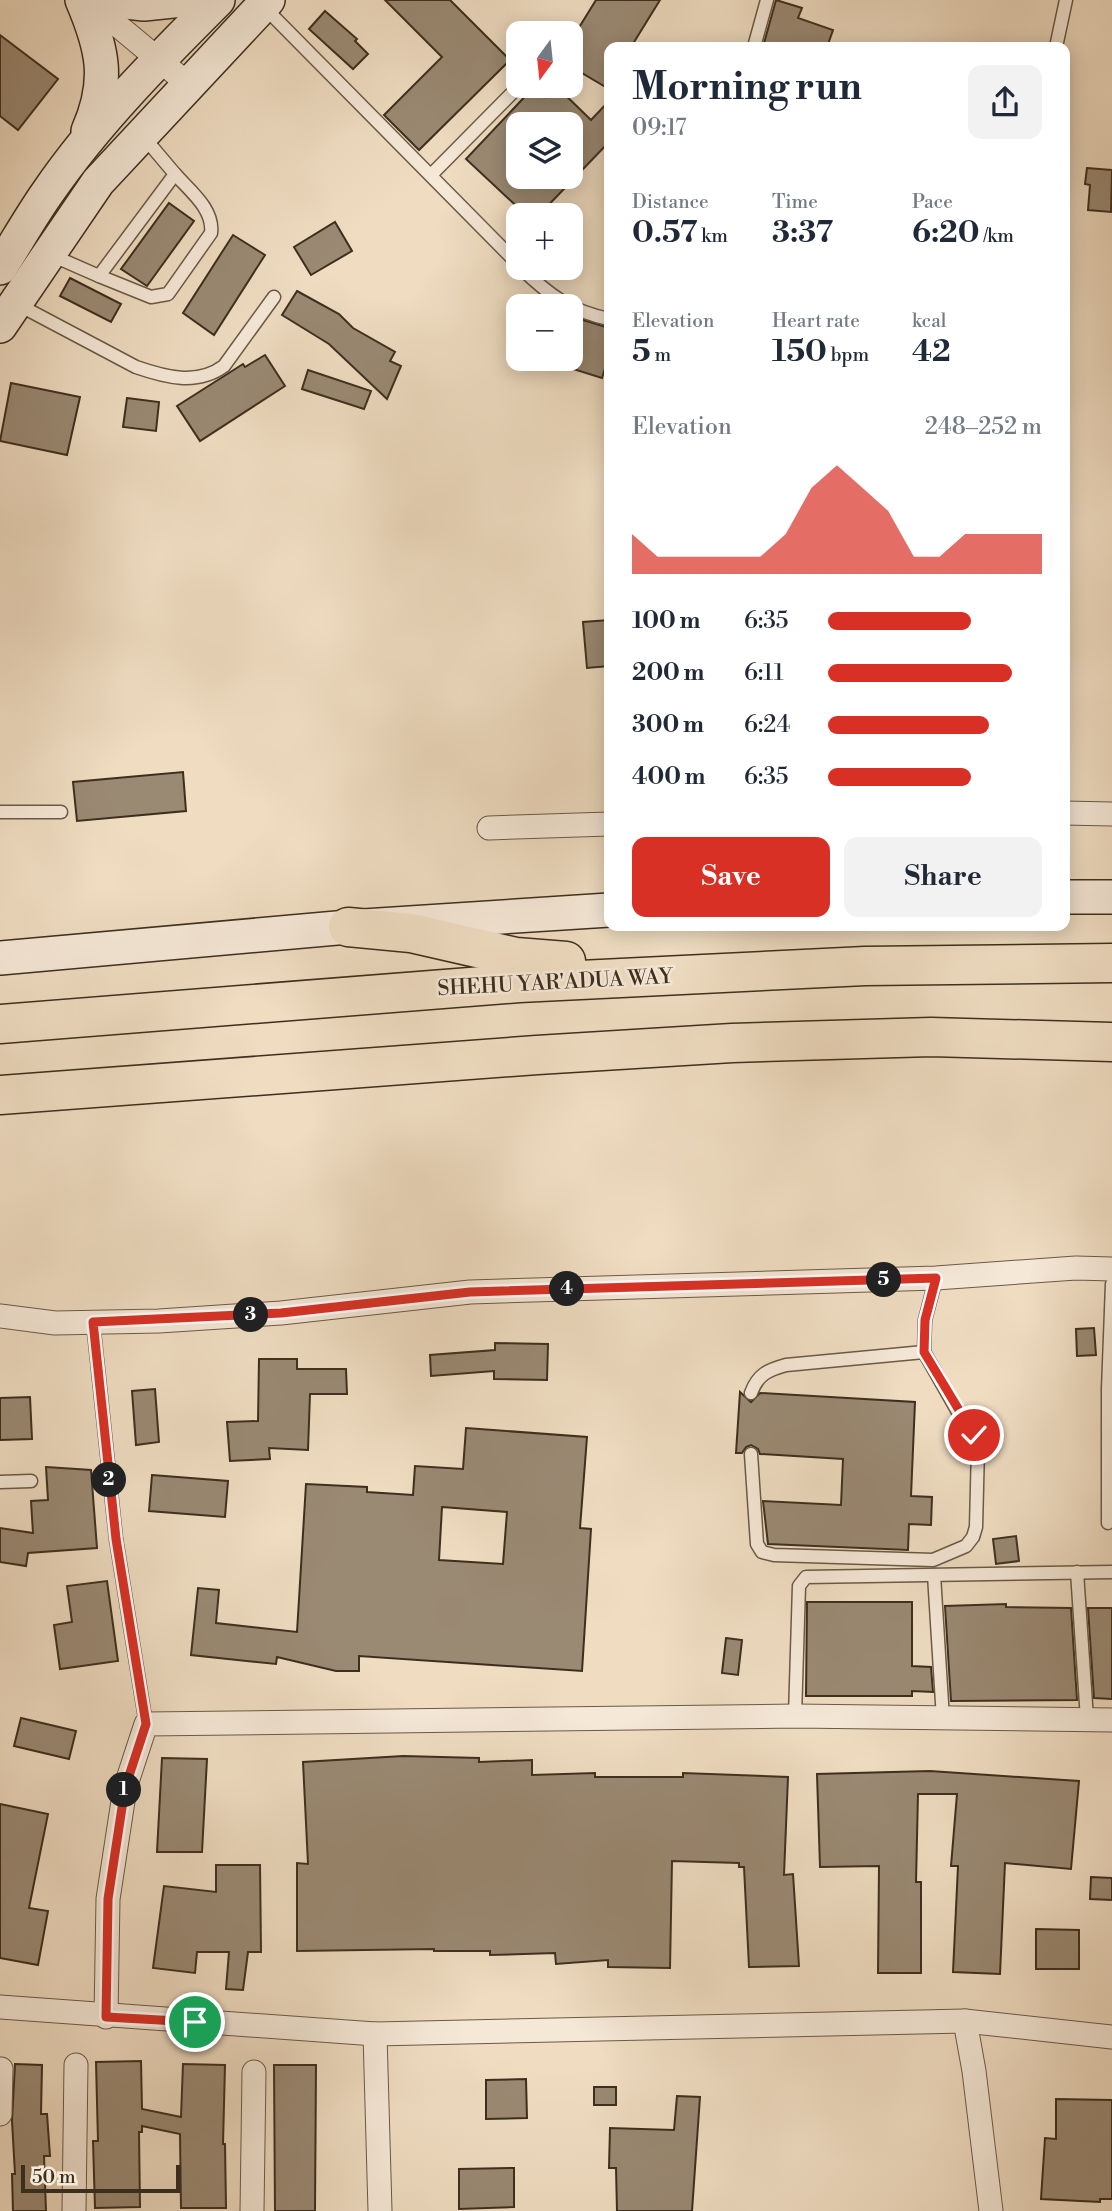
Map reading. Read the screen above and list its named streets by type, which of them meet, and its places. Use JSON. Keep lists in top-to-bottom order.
{
  "streets": {
    "highway": ["SHEHU YAR'ADUA WAY"]
  },
  "scale_bar": "50 m",
  "north": "bottom",
  "page": {
    "map_buttons": ["+", "−"],
    "heading": ["Morning run", "09:17"],
    "stats": [
      ["Distance", "0.57 km"],
      ["Time", "3:37"],
      ["Pace", "6:20 /km"],
      ["Elevation", "5 m"],
      ["Heart rate", "150 bpm"],
      ["kcal", "42"]
    ],
    "chart": ["Elevation", "248–252 m"],
    "list": [
      {
        "name": "100 m",
        "note": "6:35"
      },
      {
        "name": "200 m",
        "note": "6:11"
      },
      {
        "name": "300 m",
        "note": "6:24"
      },
      {
        "name": "400 m",
        "note": "6:35"
      }
    ],
    "buttons": ["Save", "Share"],
    "pins": [
      "5",
      "4",
      "3",
      "2",
      "1"
    ],
    "scale": "50 m"
  }
}
